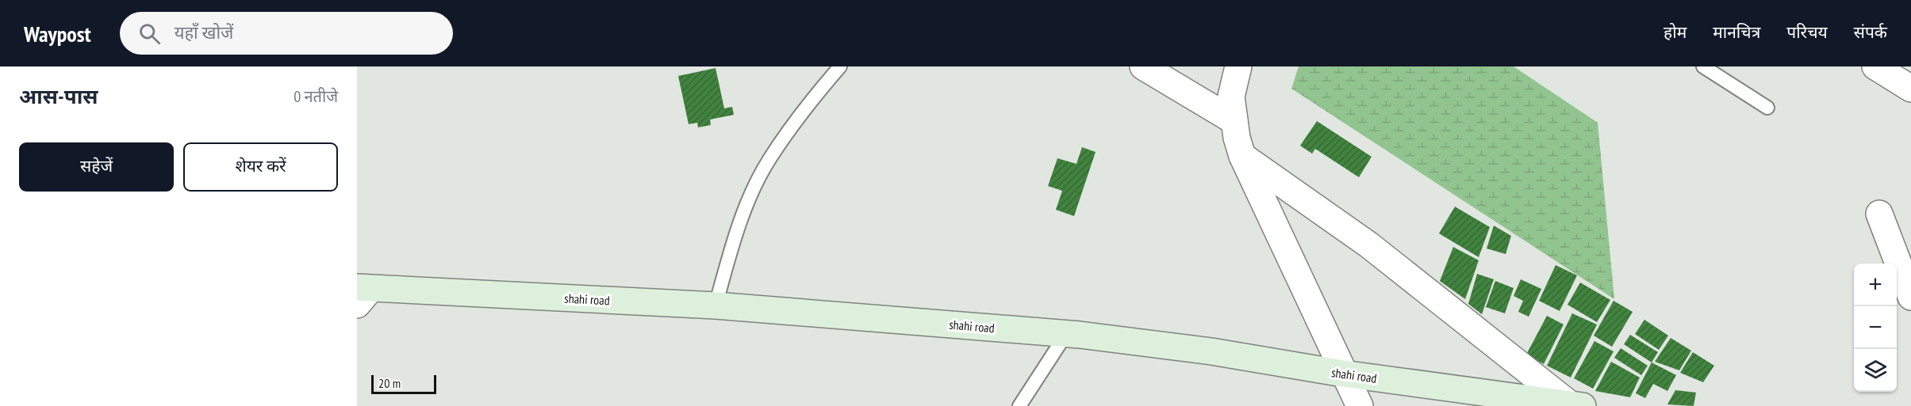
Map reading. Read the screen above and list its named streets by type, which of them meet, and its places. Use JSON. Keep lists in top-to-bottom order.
{
  "streets": {
    "street": ["shahi road"]
  },
  "scale_bar": "20 m",
  "page": {
    "header": "Waypost",
    "search": "यहाँ खोजें",
    "nav": [
      "होम",
      "मानचित्र",
      "परिचय",
      "संपर्क"
    ],
    "heading": ["आस-पास", "0 नतीजे"],
    "buttons": ["सहेजें", "शेयर करें"],
    "map_buttons": ["+", "−"],
    "scale": "20 m"
  }
}
